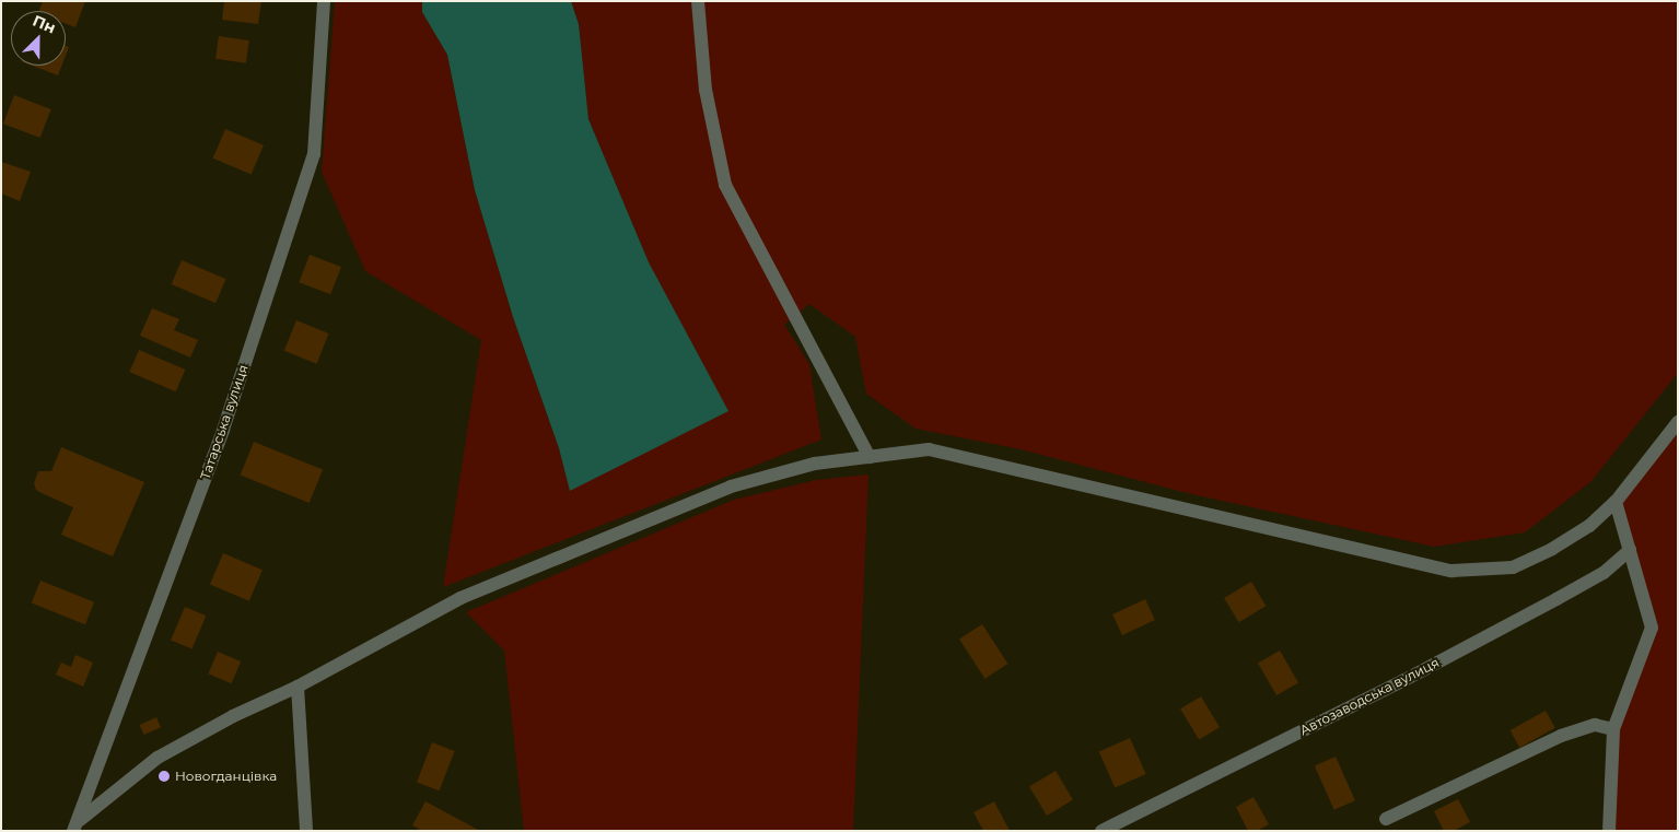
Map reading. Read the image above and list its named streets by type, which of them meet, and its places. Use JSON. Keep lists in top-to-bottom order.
{
  "streets": {
    "street": ["Татарська вулиця", "Автозаводська вулиця"]
  },
  "places": ["Новогданцівка"],
  "north": "top right"
}
